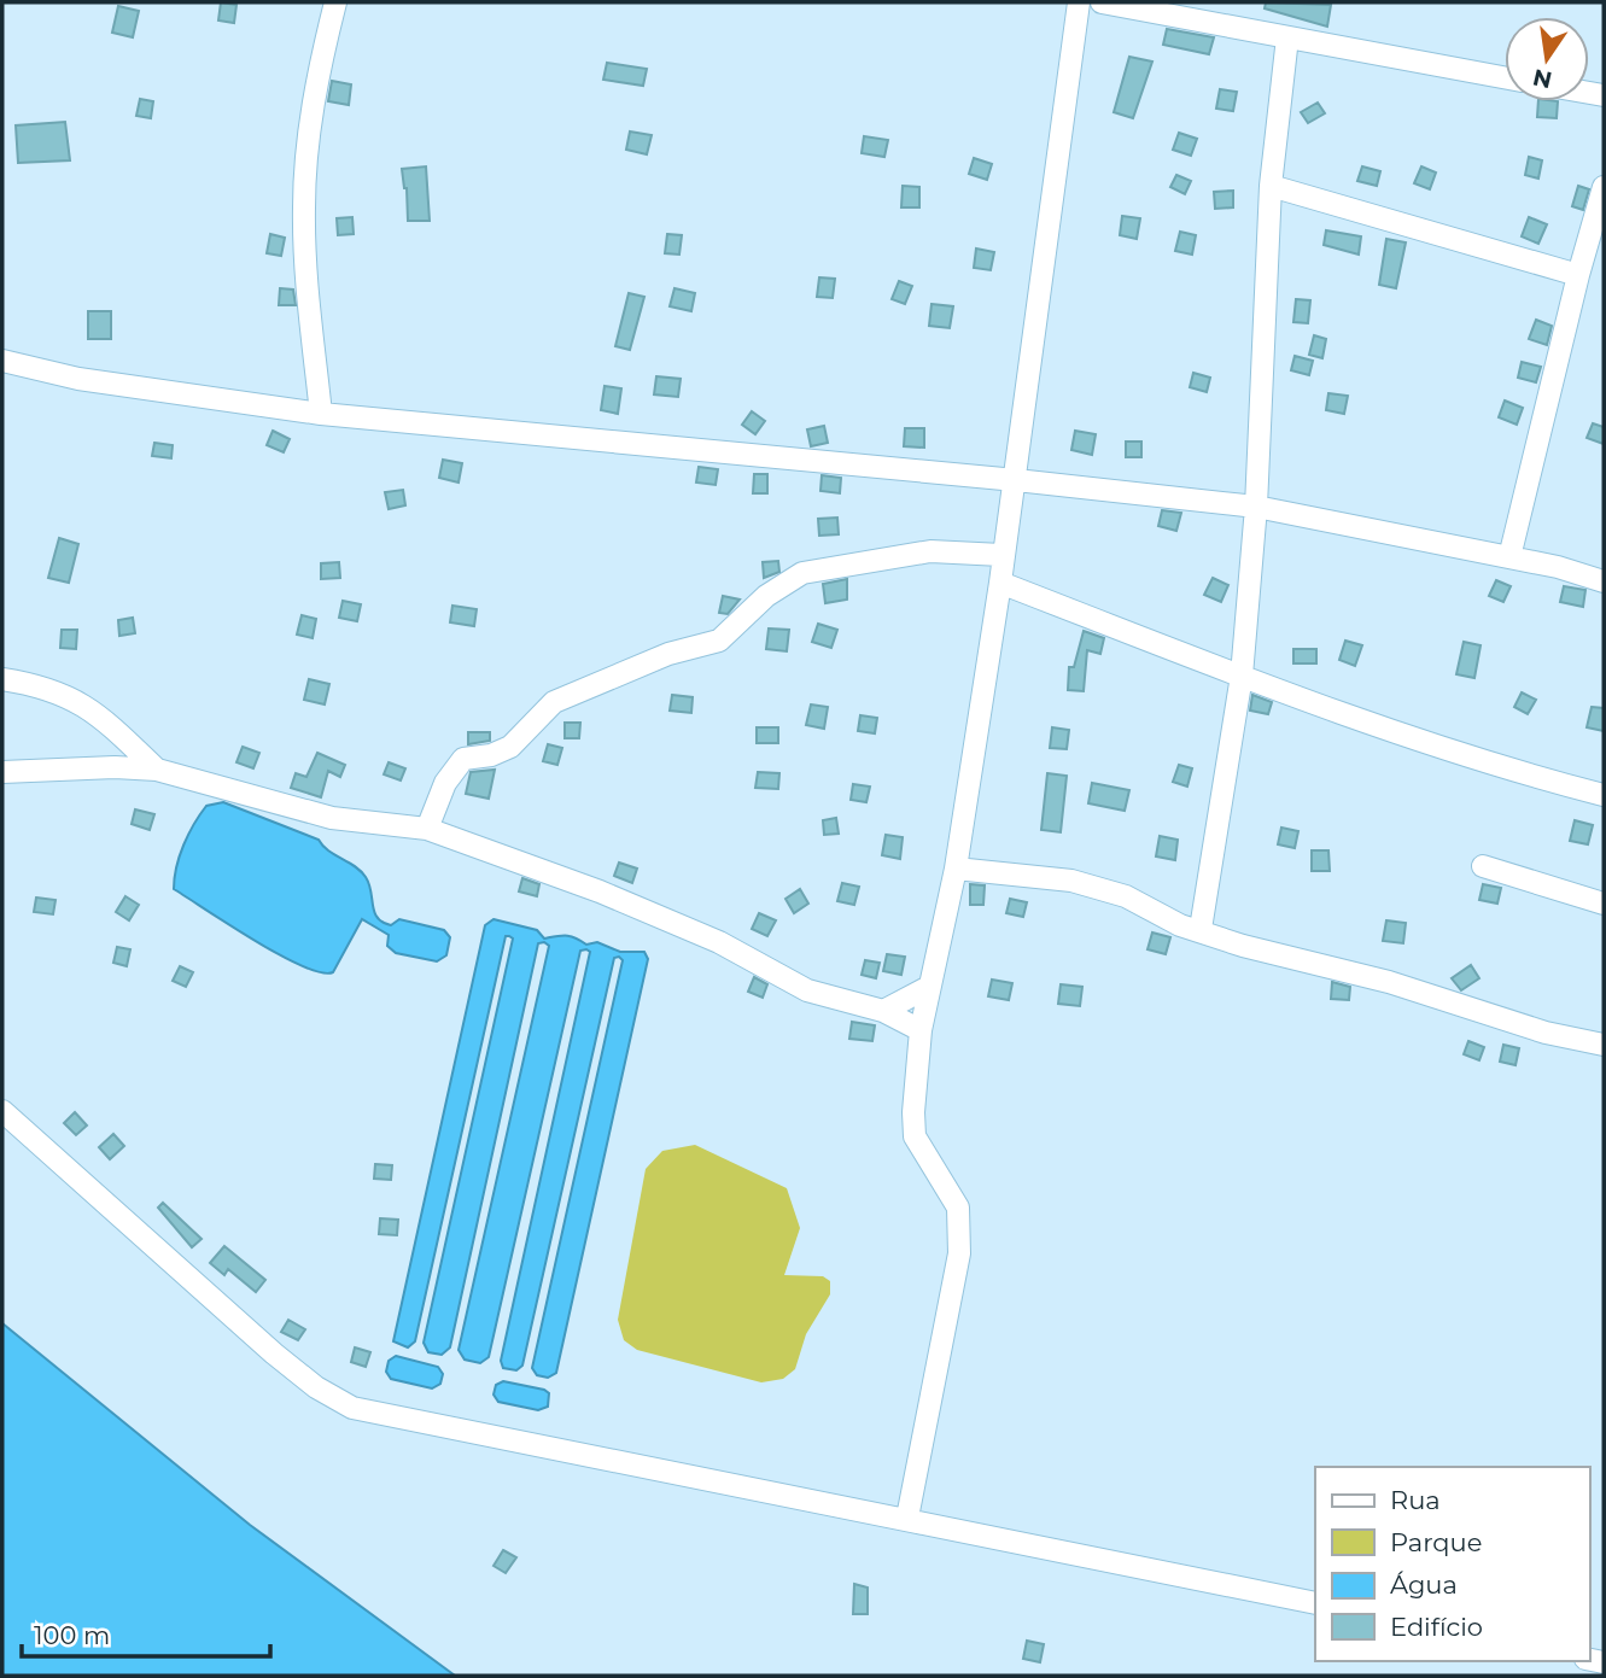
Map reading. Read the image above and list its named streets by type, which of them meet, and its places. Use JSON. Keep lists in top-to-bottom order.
{
  "legend": [
    "Rua",
    "Parque",
    "Água",
    "Edifício"
  ],
  "scale_bar": "100 m",
  "north": "bottom"
}
